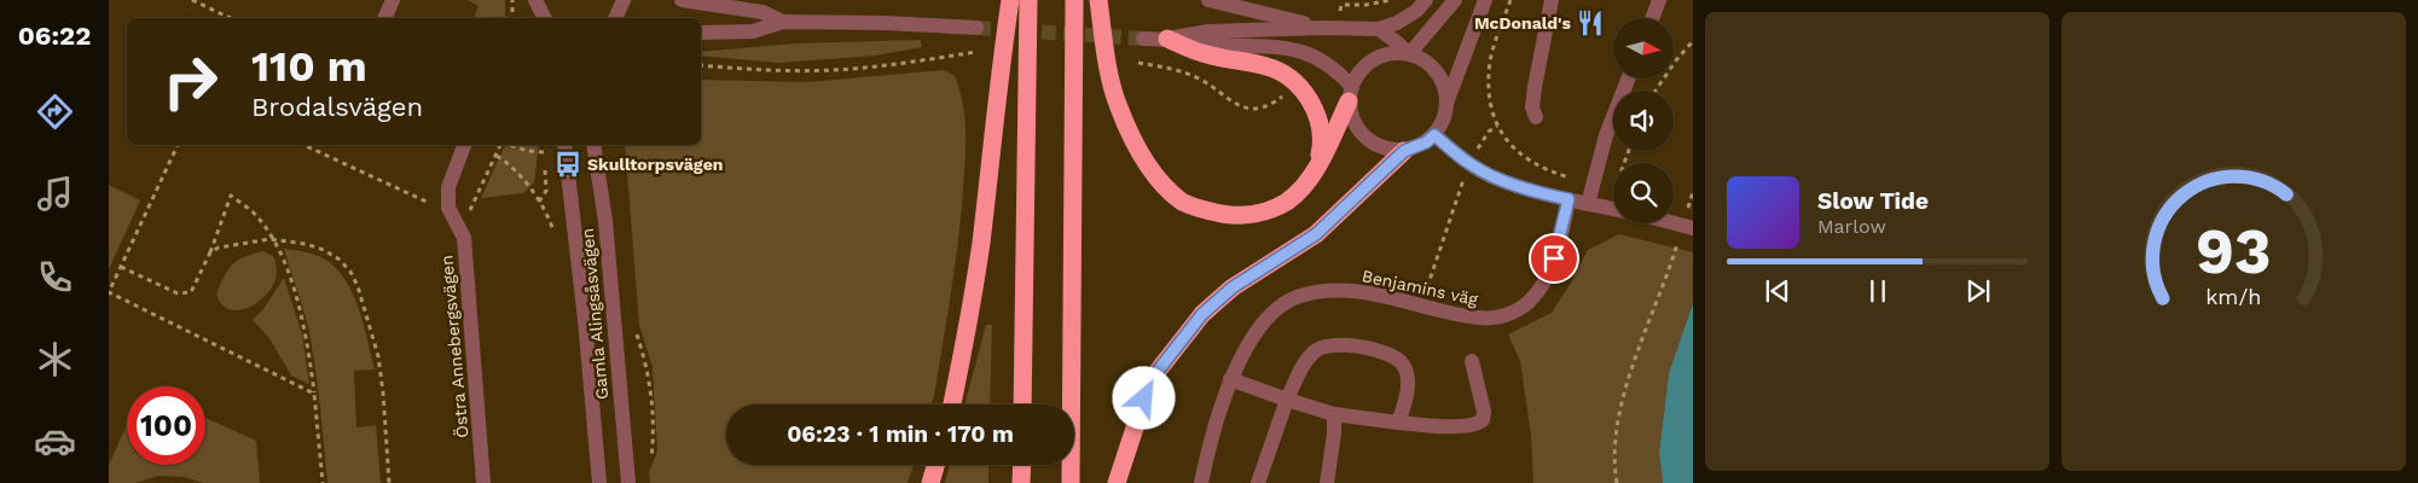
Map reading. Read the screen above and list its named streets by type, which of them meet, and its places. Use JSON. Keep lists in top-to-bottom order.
{
  "streets": {
    "street": ["Benjamins väg", "Gamla Alingsåsvägen", "Östra Annebergsvägen"]
  },
  "places": {
    "restaurant": ["McDonald's"],
    "bus stop": ["Skulltorpsvägen"]
  },
  "north": "right",
  "page": {
    "tabs": "06:22",
    "turn": ["110 m", "Brodalsvägen"],
    "song": ["Slow Tide", "Marlow"],
    "limit": "100",
    "trip": "06:23 · 1 min · 170 m",
    "gauge": ["93", "km/h"]
  }
}
